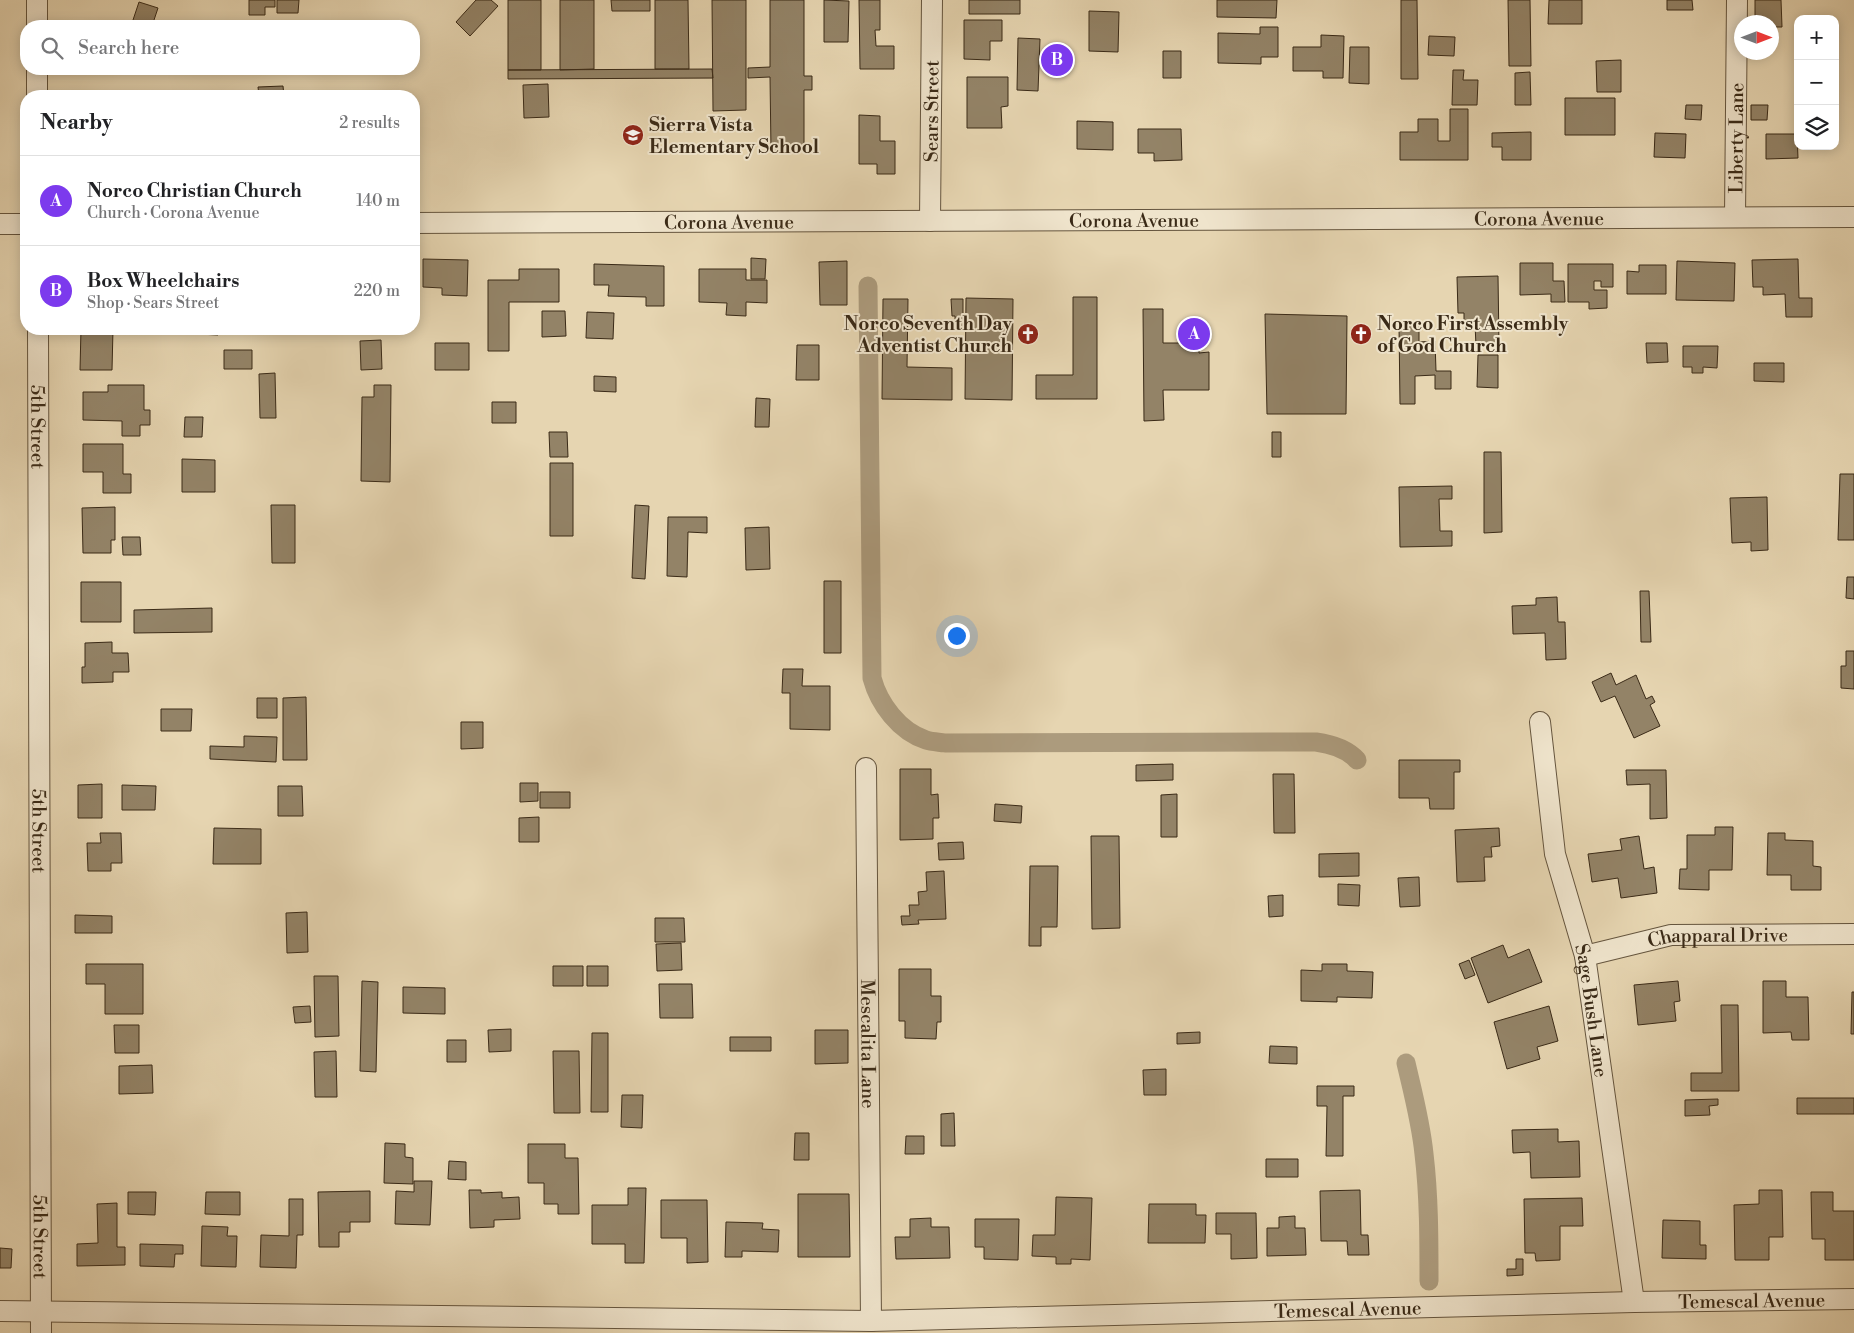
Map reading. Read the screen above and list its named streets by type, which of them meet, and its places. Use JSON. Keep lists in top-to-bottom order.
{
  "streets": {
    "street": [
      "Sears Street",
      "Liberty Lane",
      "Corona Avenue",
      "5th Street",
      "Chapparal Drive",
      "Sage Bush Lane",
      "Mescalita Lane",
      "Temescal Avenue"
    ]
  },
  "crossings": [
    ["Sears Street", "Corona Avenue"],
    ["Liberty Lane", "Corona Avenue"],
    ["5th Street", "Temescal Avenue"],
    ["Chapparal Drive", "Sage Bush Lane"],
    ["Sage Bush Lane", "Temescal Avenue"],
    ["Mescalita Lane", "Temescal Avenue"]
  ],
  "places": {
    "school or university": ["Sierra Vista Elementary School"],
    "church": ["Norco Seventh Day Adventist Church", "Norco First Assembly of God Church"]
  },
  "north": "right",
  "page": {
    "map_buttons": ["+", "−"],
    "search": "Search here",
    "pins": ["B", "A"],
    "heading": ["Nearby", "2 results"],
    "list": [
      {
        "mark": "A",
        "name": "Norco Christian Church",
        "note": "Church · Corona Avenue",
        "value": "140 m"
      },
      {
        "mark": "B",
        "name": "Box Wheelchairs",
        "note": "Shop · Sears Street",
        "value": "220 m"
      }
    ]
  }
}
